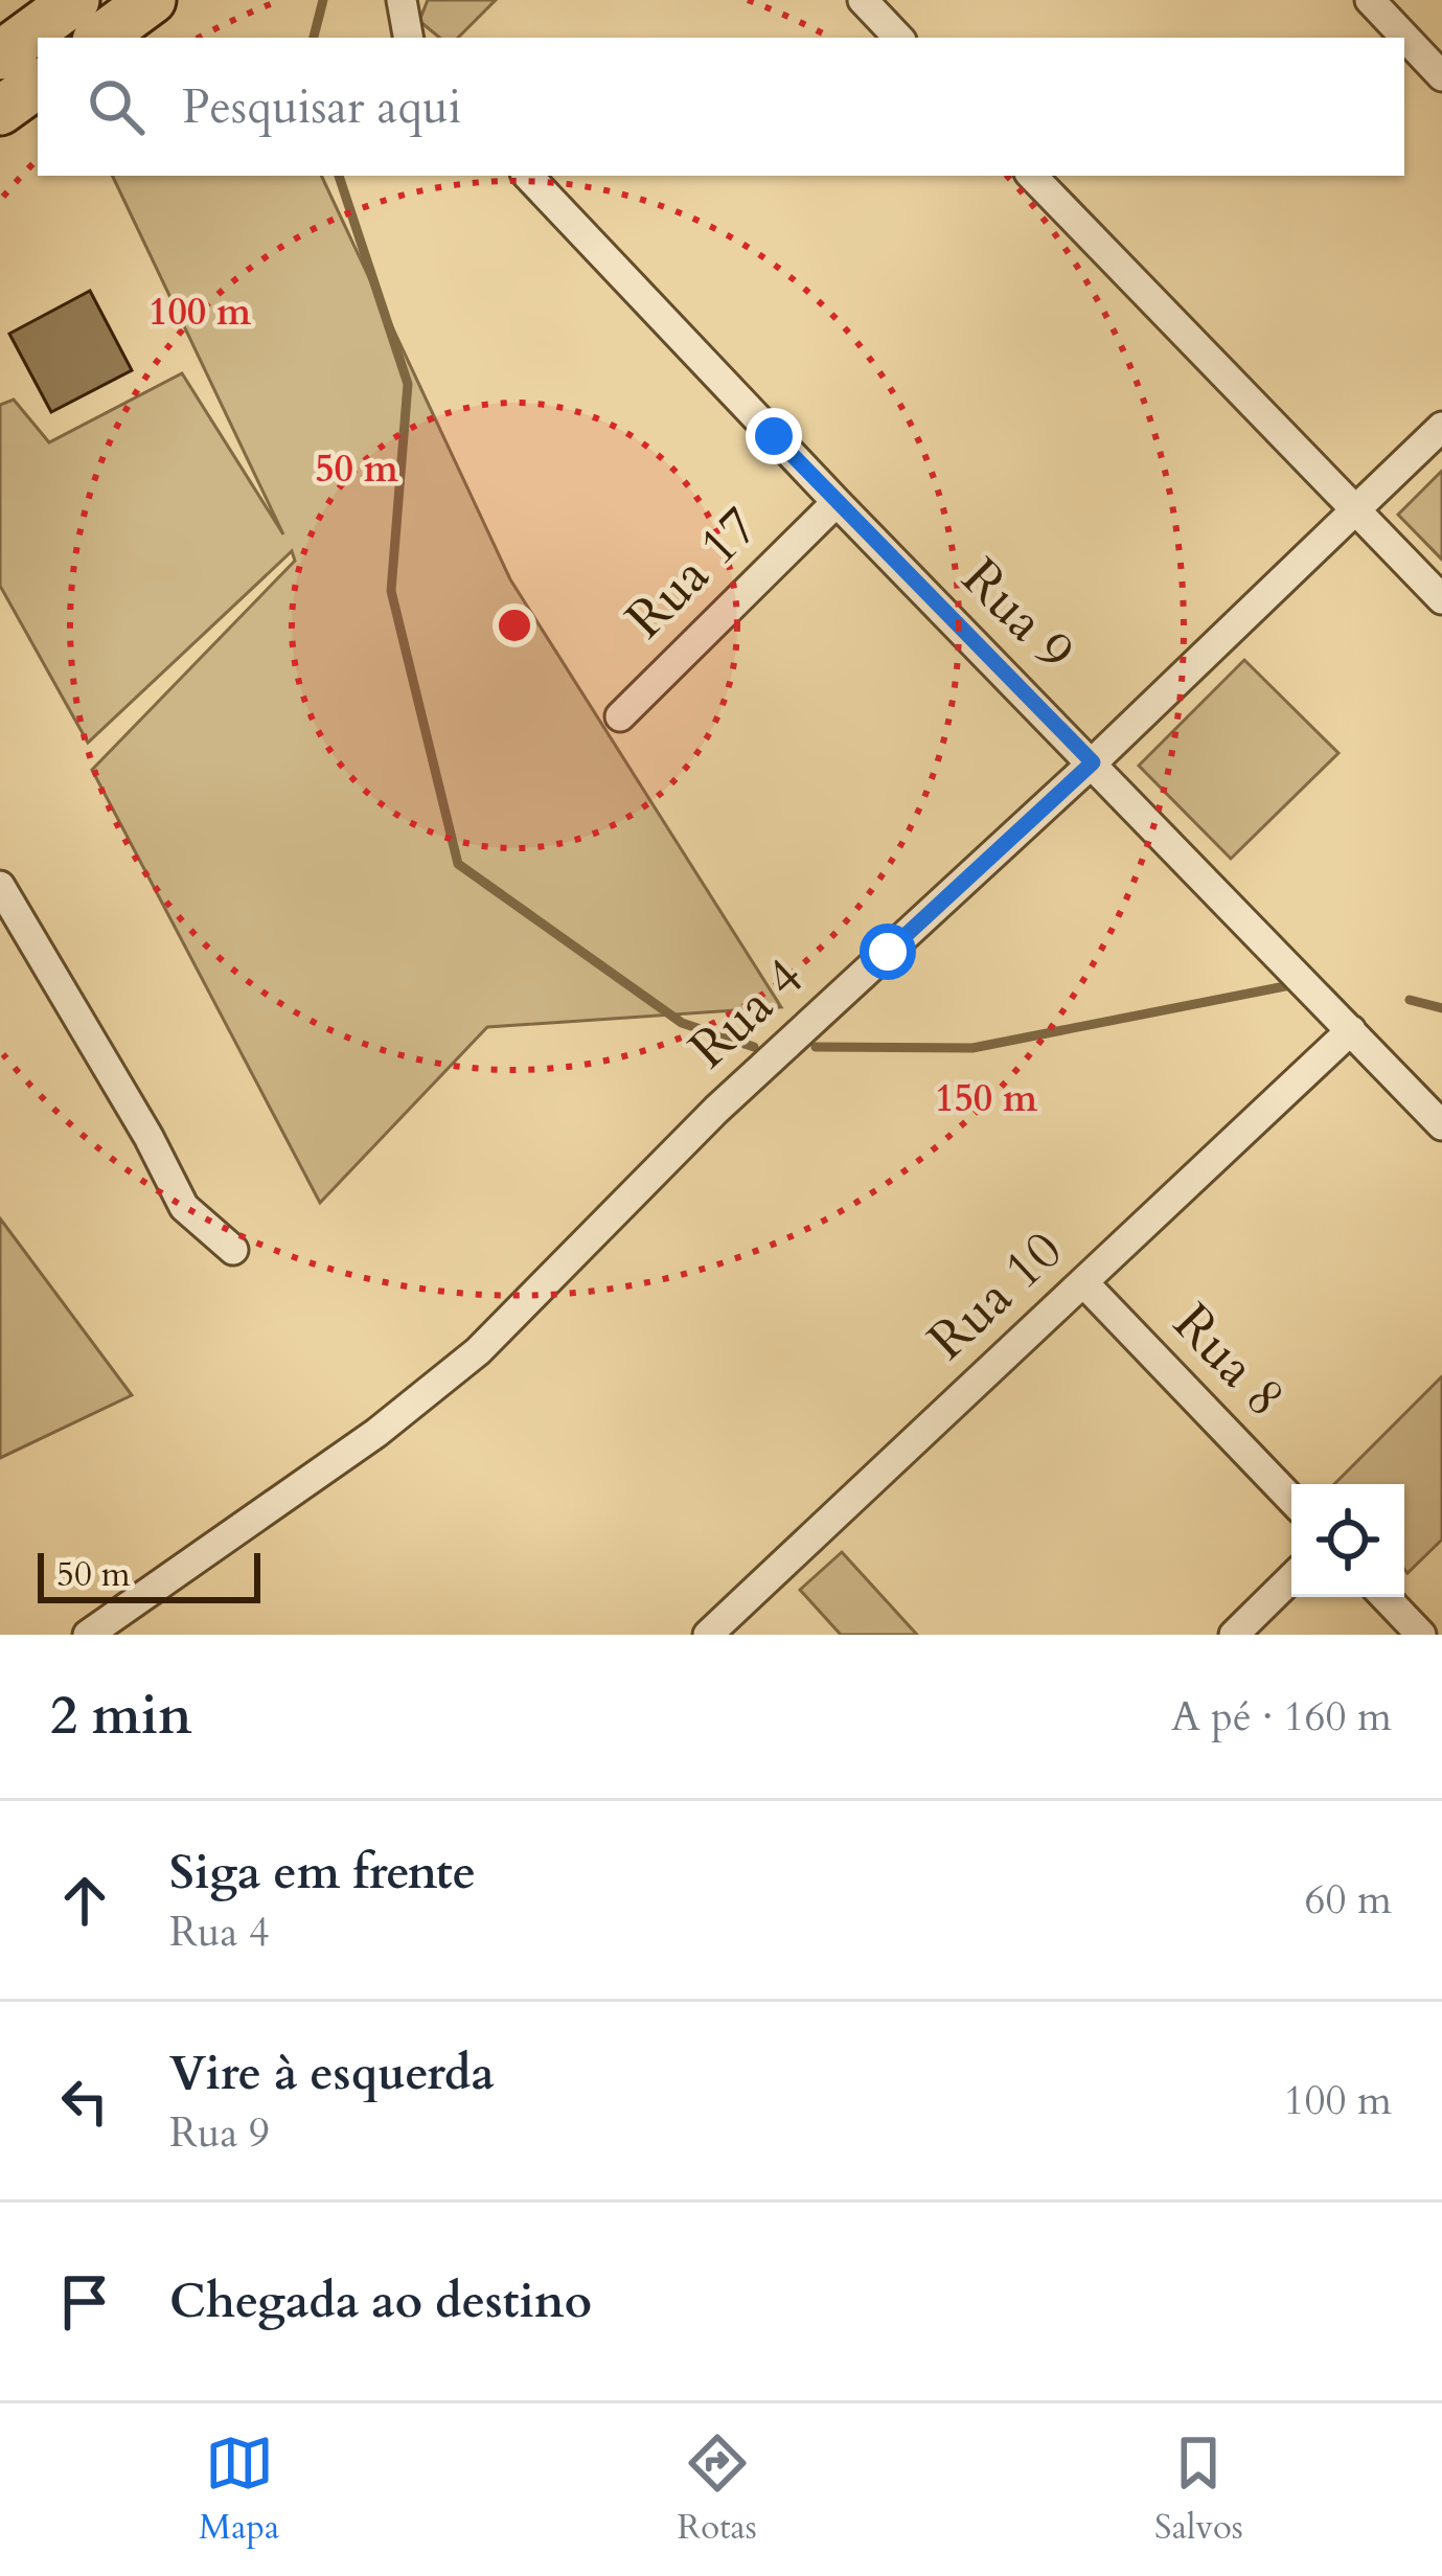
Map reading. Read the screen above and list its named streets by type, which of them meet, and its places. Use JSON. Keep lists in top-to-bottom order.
{
  "streets": {
    "street": [
      "Rua 17",
      "Rua 9",
      "Rua 4",
      "Rua 10",
      "Rua 8"
    ]
  },
  "crossings": [
    ["Rua 17", "Rua 9"],
    ["Rua 9", "Rua 4"],
    ["Rua 9", "Rua 10"],
    ["Rua 10", "Rua 8"]
  ],
  "scale_bar": "50 m",
  "page": {
    "search": "Pesquisar aqui",
    "scale": "50 m",
    "heading": ["2 min", "A pé · 160 m"],
    "list": [
      ["Siga em frente", "Rua 4", "60 m"],
      ["Vire à esquerda", "Rua 9", "100 m"],
      "Chegada ao destino"
    ],
    "nav": ["Mapa", "Rotas", "Salvos"]
  },
  "rings": ["100 m", "50 m", "150 m"]
}
